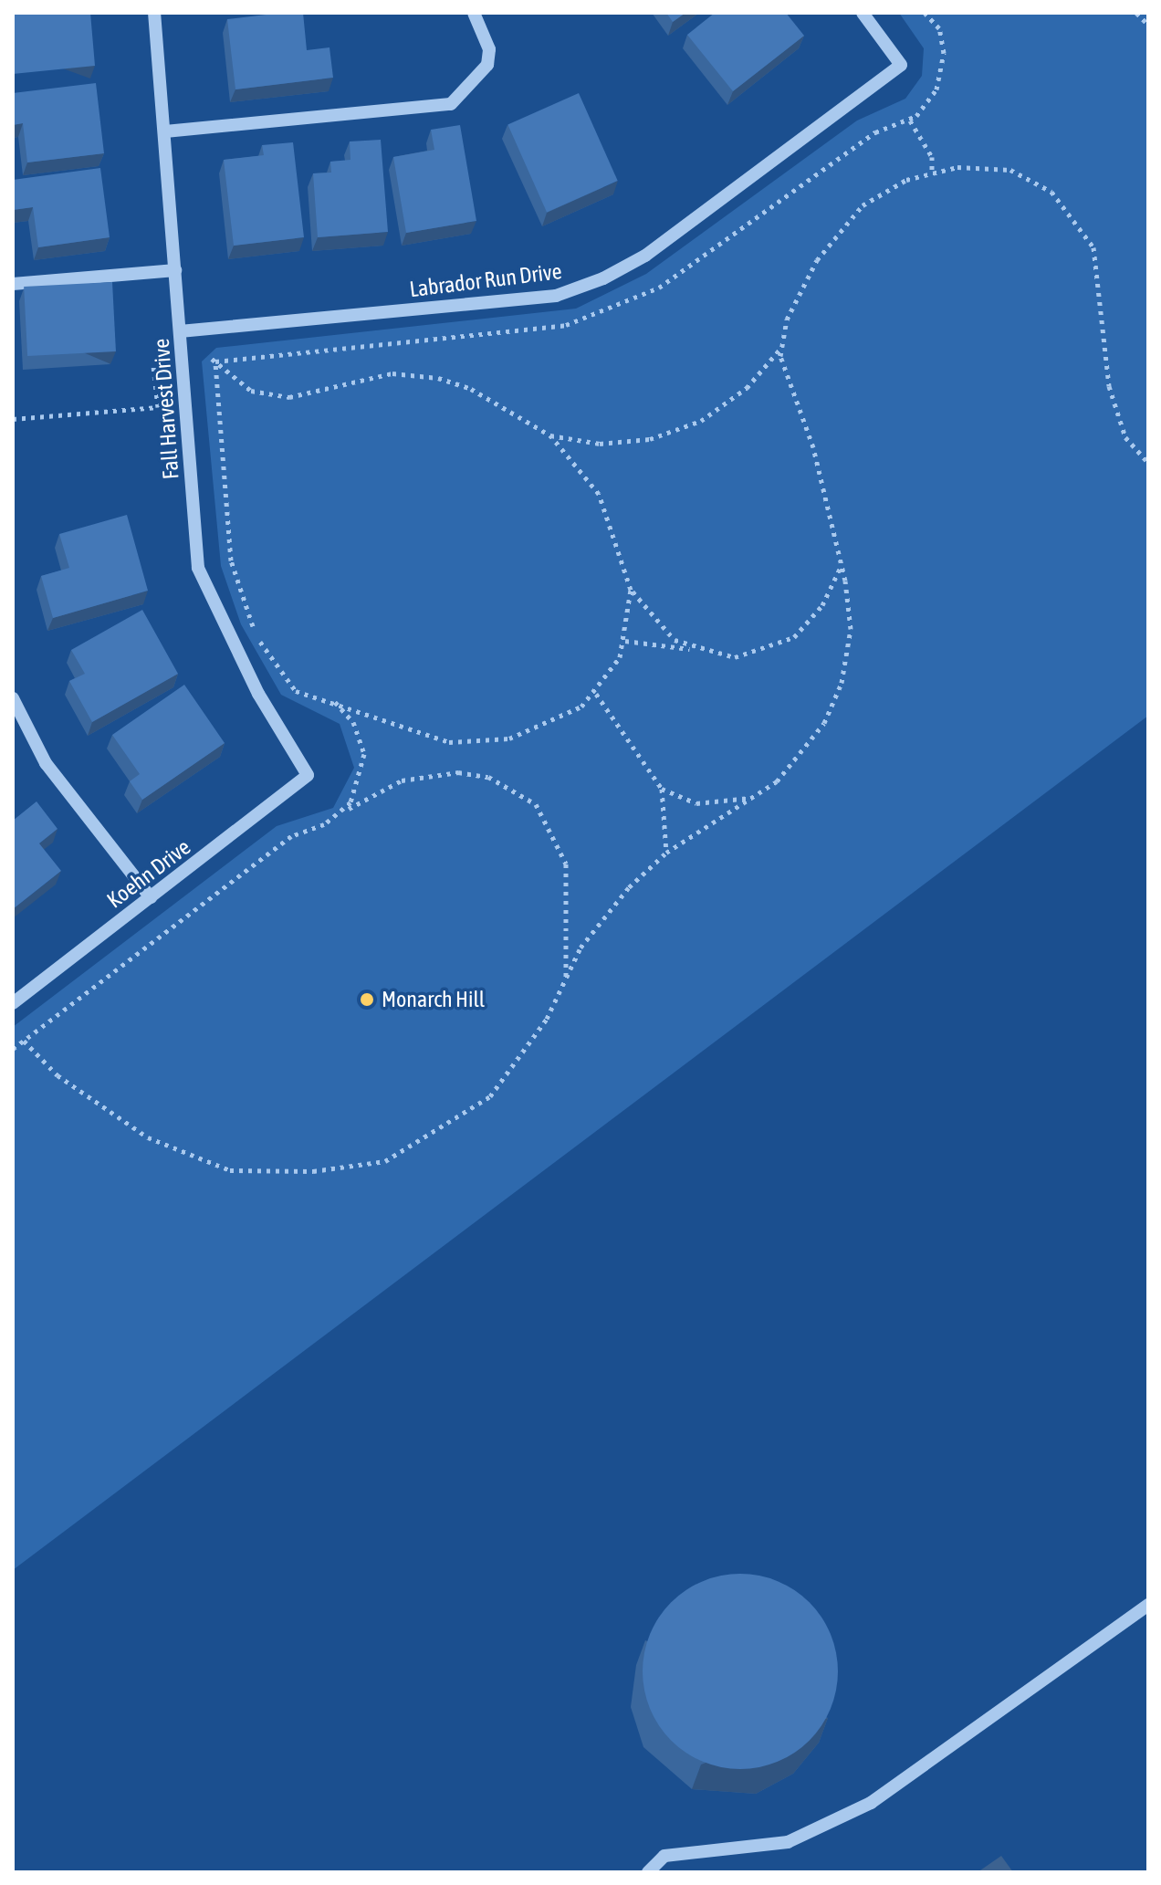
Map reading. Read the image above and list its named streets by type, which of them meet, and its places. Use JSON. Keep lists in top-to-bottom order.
{
  "streets": {
    "street": ["Labrador Run Drive", "Fall Harvest Drive", "Koehn Drive"]
  },
  "crossings": [
    ["Labrador Run Drive", "Fall Harvest Drive"],
    ["Fall Harvest Drive", "Koehn Drive"]
  ],
  "places": ["Monarch Hill"]
}
